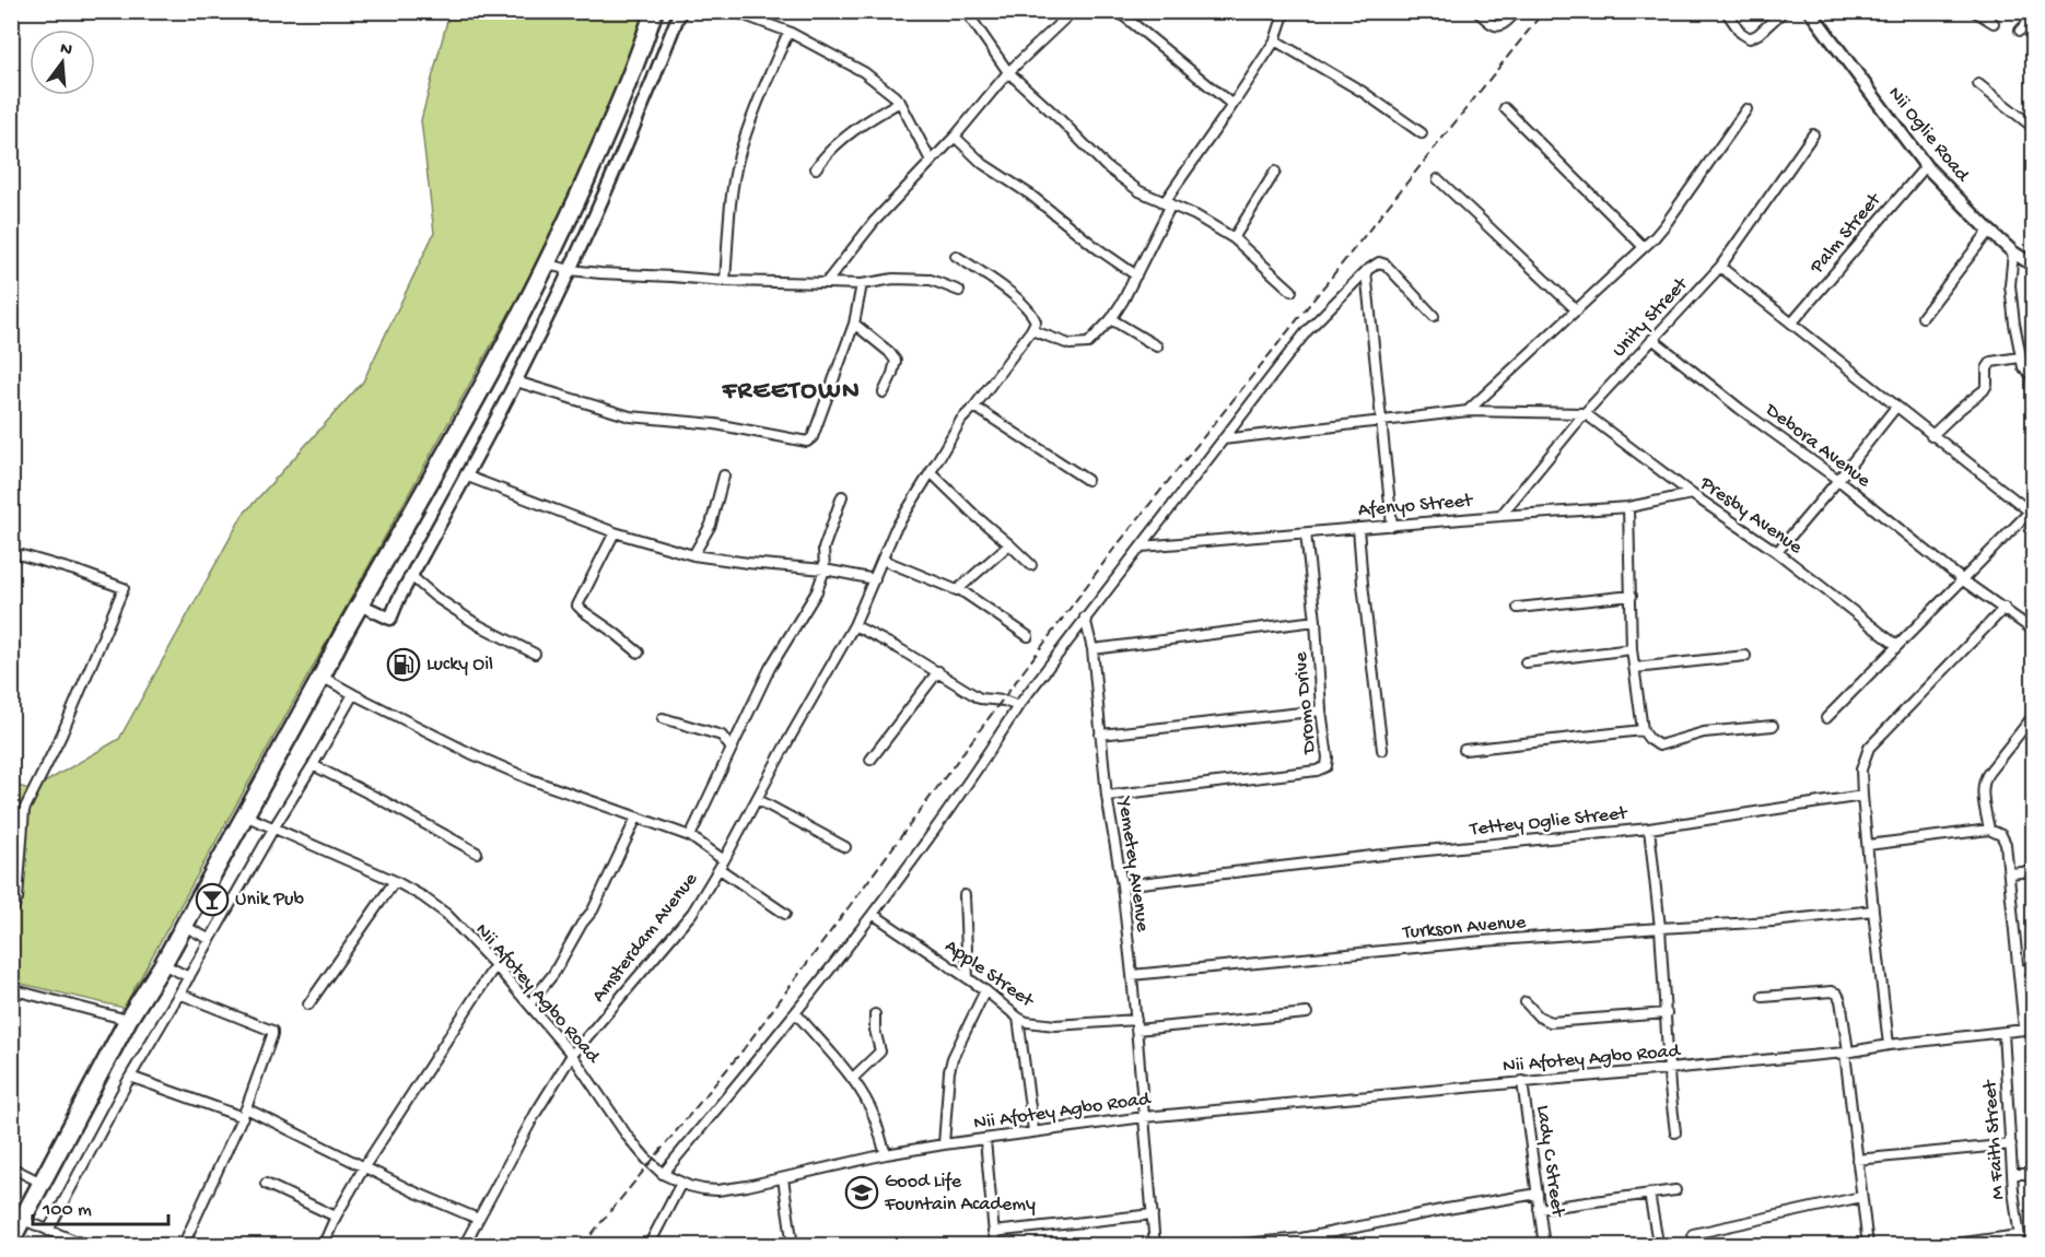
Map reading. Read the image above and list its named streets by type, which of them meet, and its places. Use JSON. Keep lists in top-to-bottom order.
{
  "streets": {
    "street": [
      "Nii Oglie Road",
      "Palm Street",
      "Unity Street",
      "Debora Avenue",
      "Afenyo Street",
      "Presby Avenue",
      "Dromo Drive",
      "Tettey Oglie Street",
      "Yemetey Avenue",
      "Turkson Avenue",
      "Amsterdam Avenue",
      "Apple Street",
      "Nii Afotey Agbo Road",
      "M Faith Street",
      "Lady C Street"
    ]
  },
  "crossings": [
    ["Nii Oglie Road", "Palm Street"],
    ["Unity Street", "Debora Avenue"],
    ["Unity Street", "Afenyo Street"],
    ["Unity Street", "Presby Avenue"],
    ["Afenyo Street", "Presby Avenue"],
    ["Afenyo Street", "Dromo Drive"],
    ["Dromo Drive", "Yemetey Avenue"],
    ["Tettey Oglie Street", "Yemetey Avenue"],
    ["Yemetey Avenue", "Turkson Avenue"],
    ["Yemetey Avenue", "Apple Street"],
    ["Yemetey Avenue", "Nii Afotey Agbo Road"],
    ["Amsterdam Avenue", "Nii Afotey Agbo Road"],
    ["Nii Afotey Agbo Road", "M Faith Street"],
    ["Nii Afotey Agbo Road", "Lady C Street"]
  ],
  "districts": ["FREETOWN"],
  "places": {
    "fuel station": ["Lucky Oil"],
    "bar": ["Unik Pub"],
    "school or university": ["Good Life Fountain Academy"]
  },
  "scale_bar": "100 m",
  "north": "top"
}
